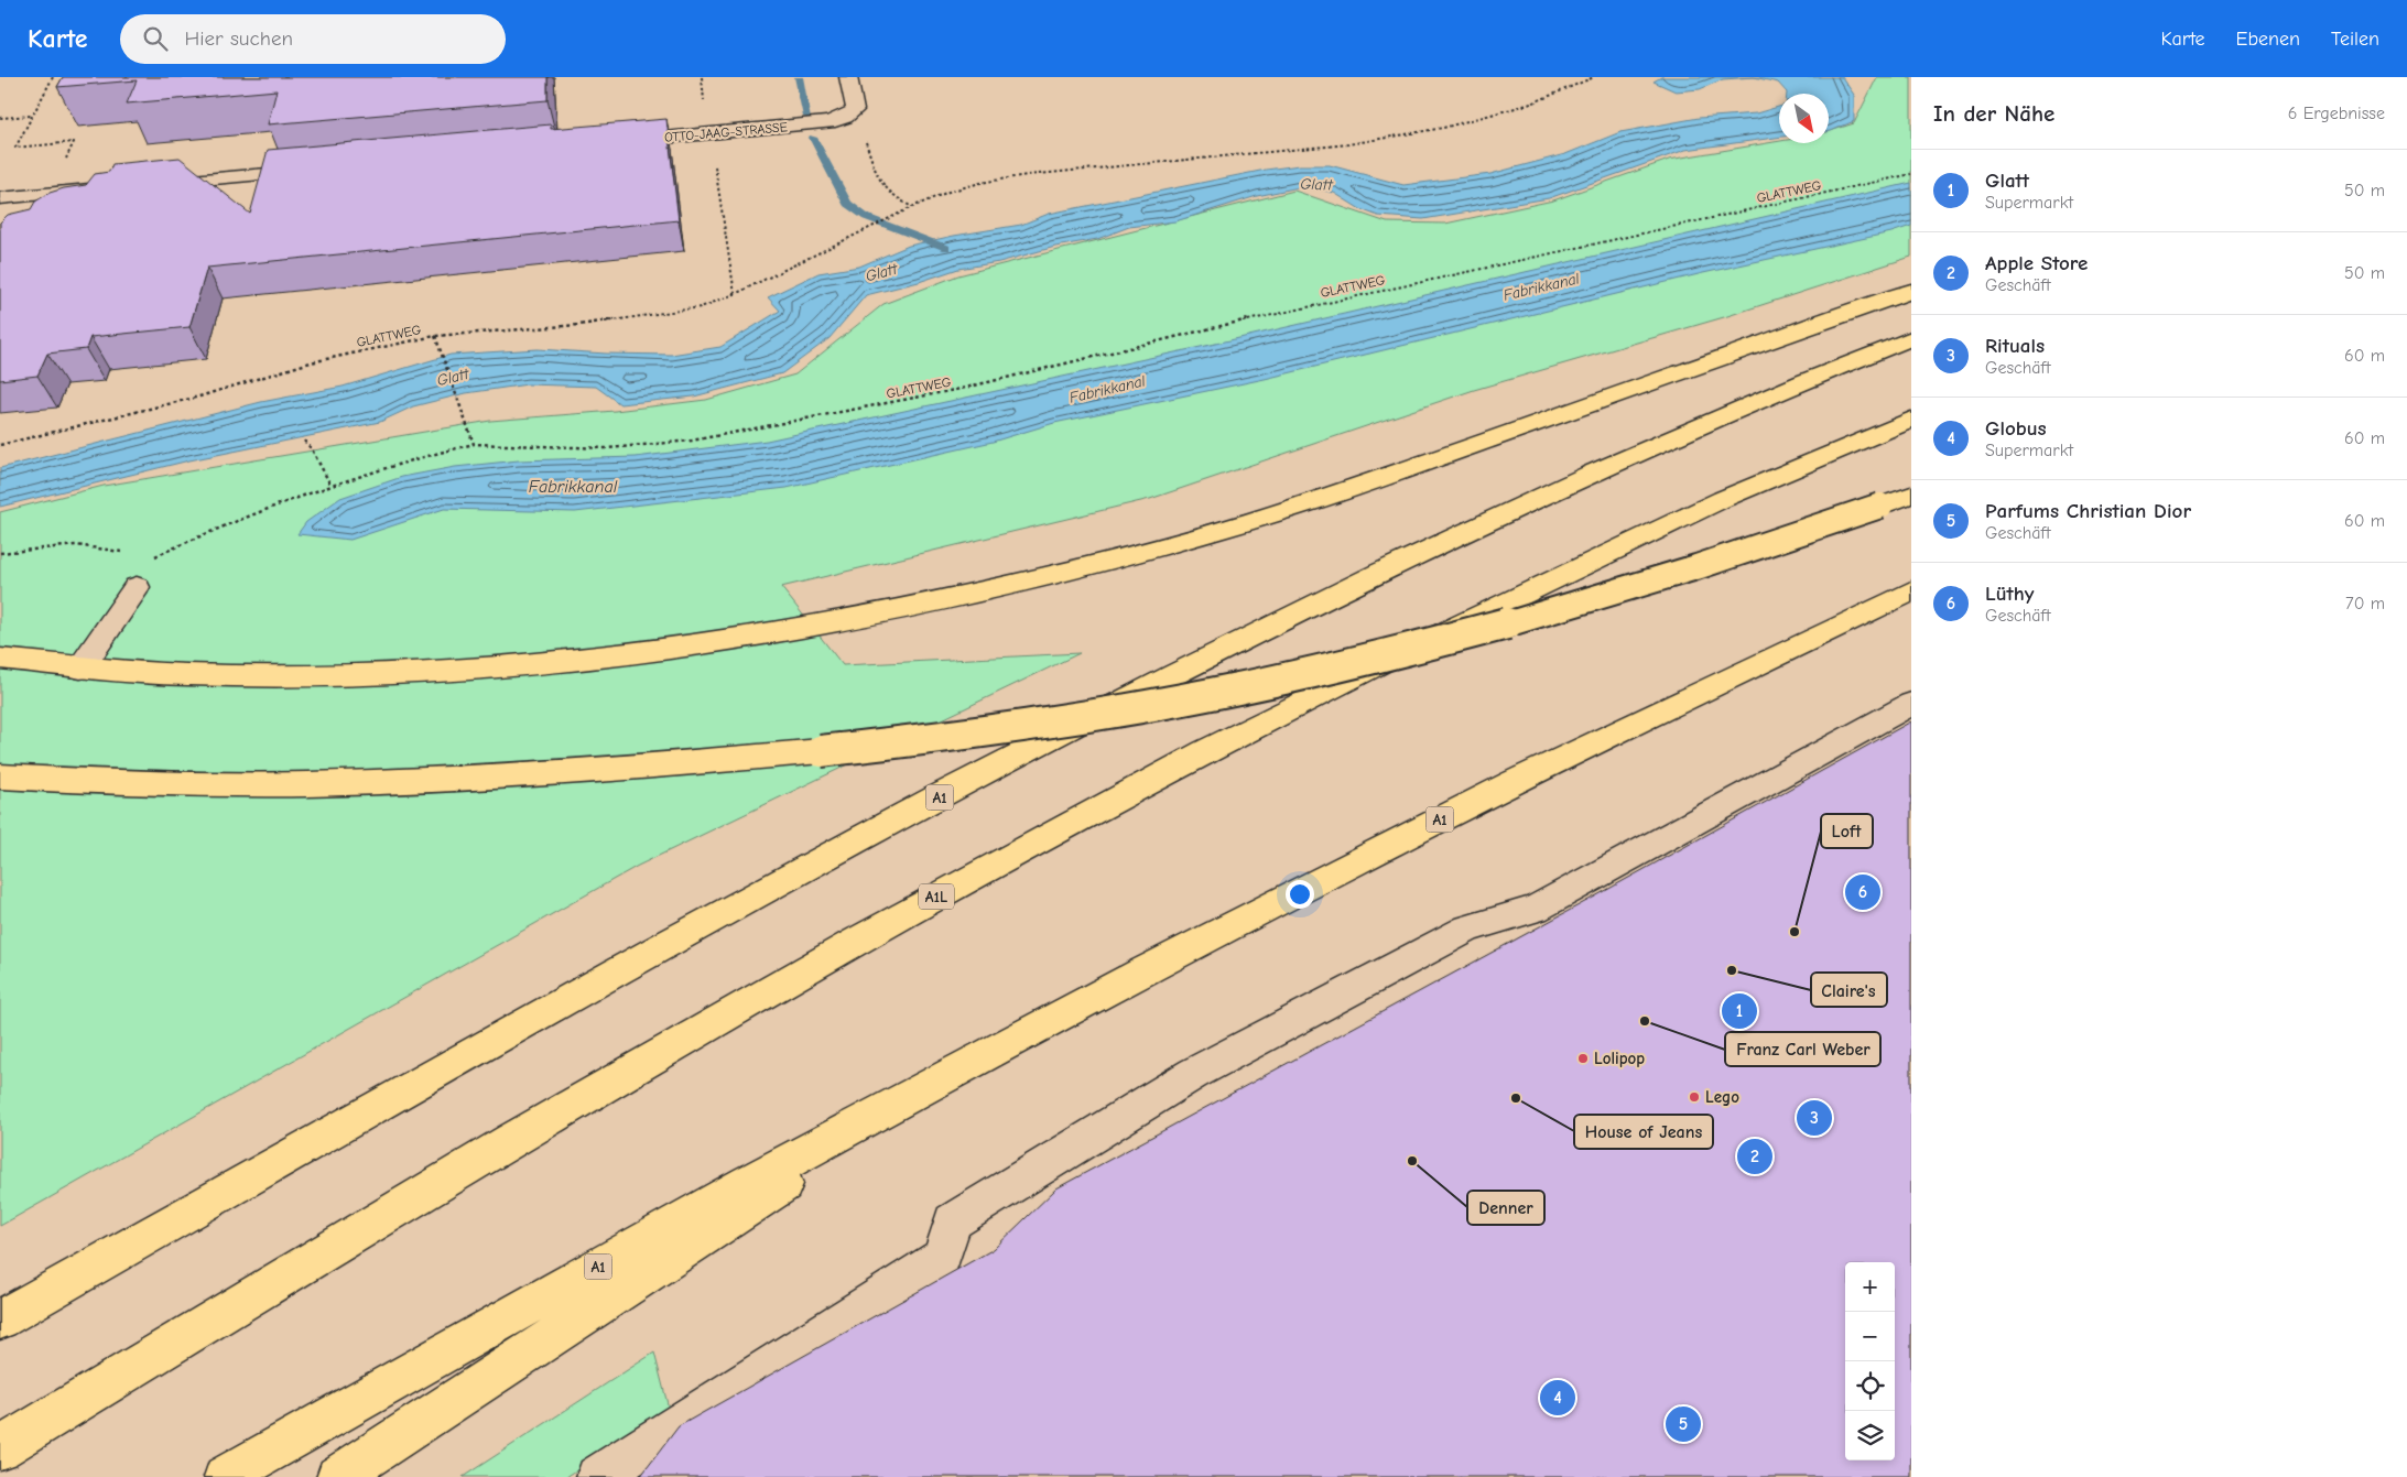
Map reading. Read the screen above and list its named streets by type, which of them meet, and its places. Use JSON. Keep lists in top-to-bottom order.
{
  "streets": {
    "highway": ["A1", "A1L"],
    "street": ["OTTO-JAAG-STRASSE"],
    "path": ["GLATTWEG"]
  },
  "water": ["Glatt", "Fabrikkanal"],
  "places": [
    "Loft",
    "Claire's",
    "Franz Carl Weber",
    "Lolipop",
    "Lego",
    "House of Jeans",
    "Denner"
  ],
  "north": "bottom right",
  "page": {
    "header": "Karte",
    "search": "Hier suchen",
    "nav": ["Karte", "Ebenen", "Teilen"],
    "heading": ["In der Nähe", "6 Ergebnisse"],
    "list": [
      {
        "mark": "1",
        "name": "Glatt",
        "note": "Supermarkt",
        "value": "50 m"
      },
      {
        "mark": "2",
        "name": "Apple Store",
        "note": "Geschäft",
        "value": "50 m"
      },
      {
        "mark": "3",
        "name": "Rituals",
        "note": "Geschäft",
        "value": "60 m"
      },
      {
        "mark": "4",
        "name": "Globus",
        "note": "Supermarkt",
        "value": "60 m"
      },
      {
        "mark": "5",
        "name": "Parfums Christian Dior",
        "note": "Geschäft",
        "value": "60 m"
      },
      {
        "mark": "6",
        "name": "Lüthy",
        "note": "Geschäft",
        "value": "70 m"
      }
    ],
    "pins": [
      "6",
      "1",
      "3",
      "2",
      "4",
      "5"
    ],
    "map_buttons": ["+", "−"]
  }
}
